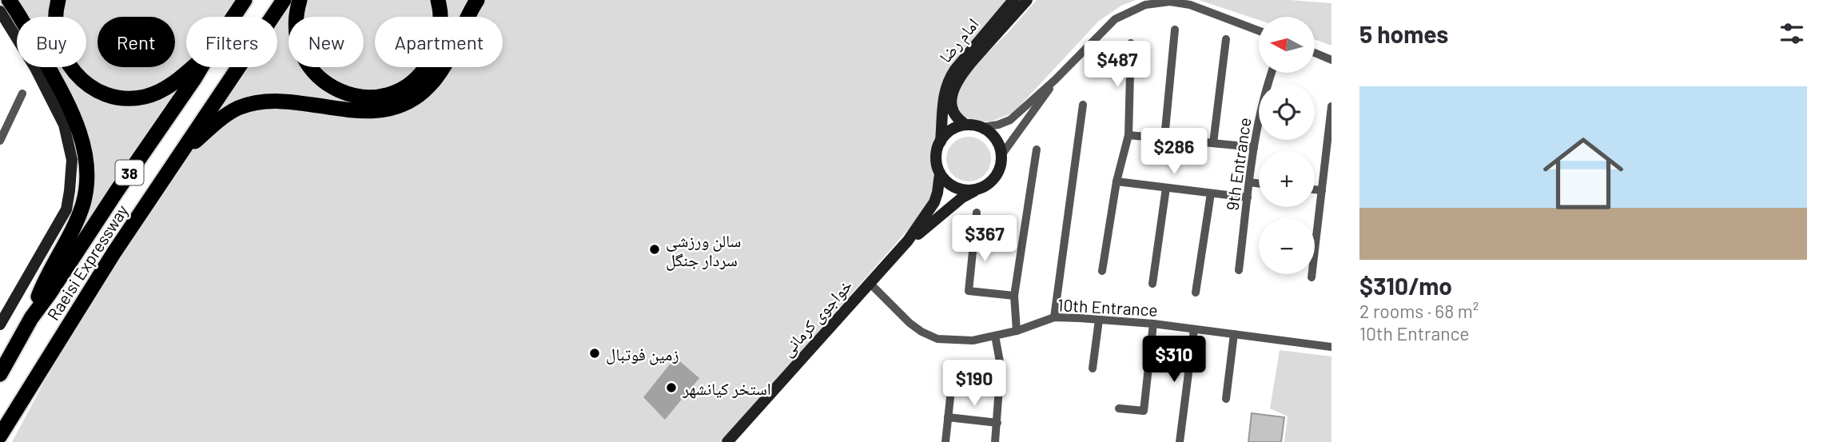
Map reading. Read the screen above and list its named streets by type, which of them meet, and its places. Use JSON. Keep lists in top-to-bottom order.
{
  "streets": {
    "highway": ["38", "Raeisi Expressway"],
    "main road": ["امام رضا", "خواجوی کرمانی"],
    "street": ["9th Entrance", "10th Entrance"]
  },
  "crossings": [
    ["10th Entrance", "خواجوی کرمانی"]
  ],
  "places": ["سالن ورزشی سردار جنگل", "زمین فوتبال", "استخر کیانشهر"],
  "north": "left",
  "page": {
    "heading": "5 homes",
    "map_buttons": ["+", "−"],
    "chip": [
      "Buy",
      "Rent",
      "Filters",
      "New",
      "Apartment"
    ],
    "price": [
      "$487",
      "$286",
      "$367",
      "$310",
      "$190"
    ],
    "list": [
      {
        "name": "$310/mo",
        "note": "2 rooms · 68 m² · 10th Entrance"
      }
    ]
  }
}
